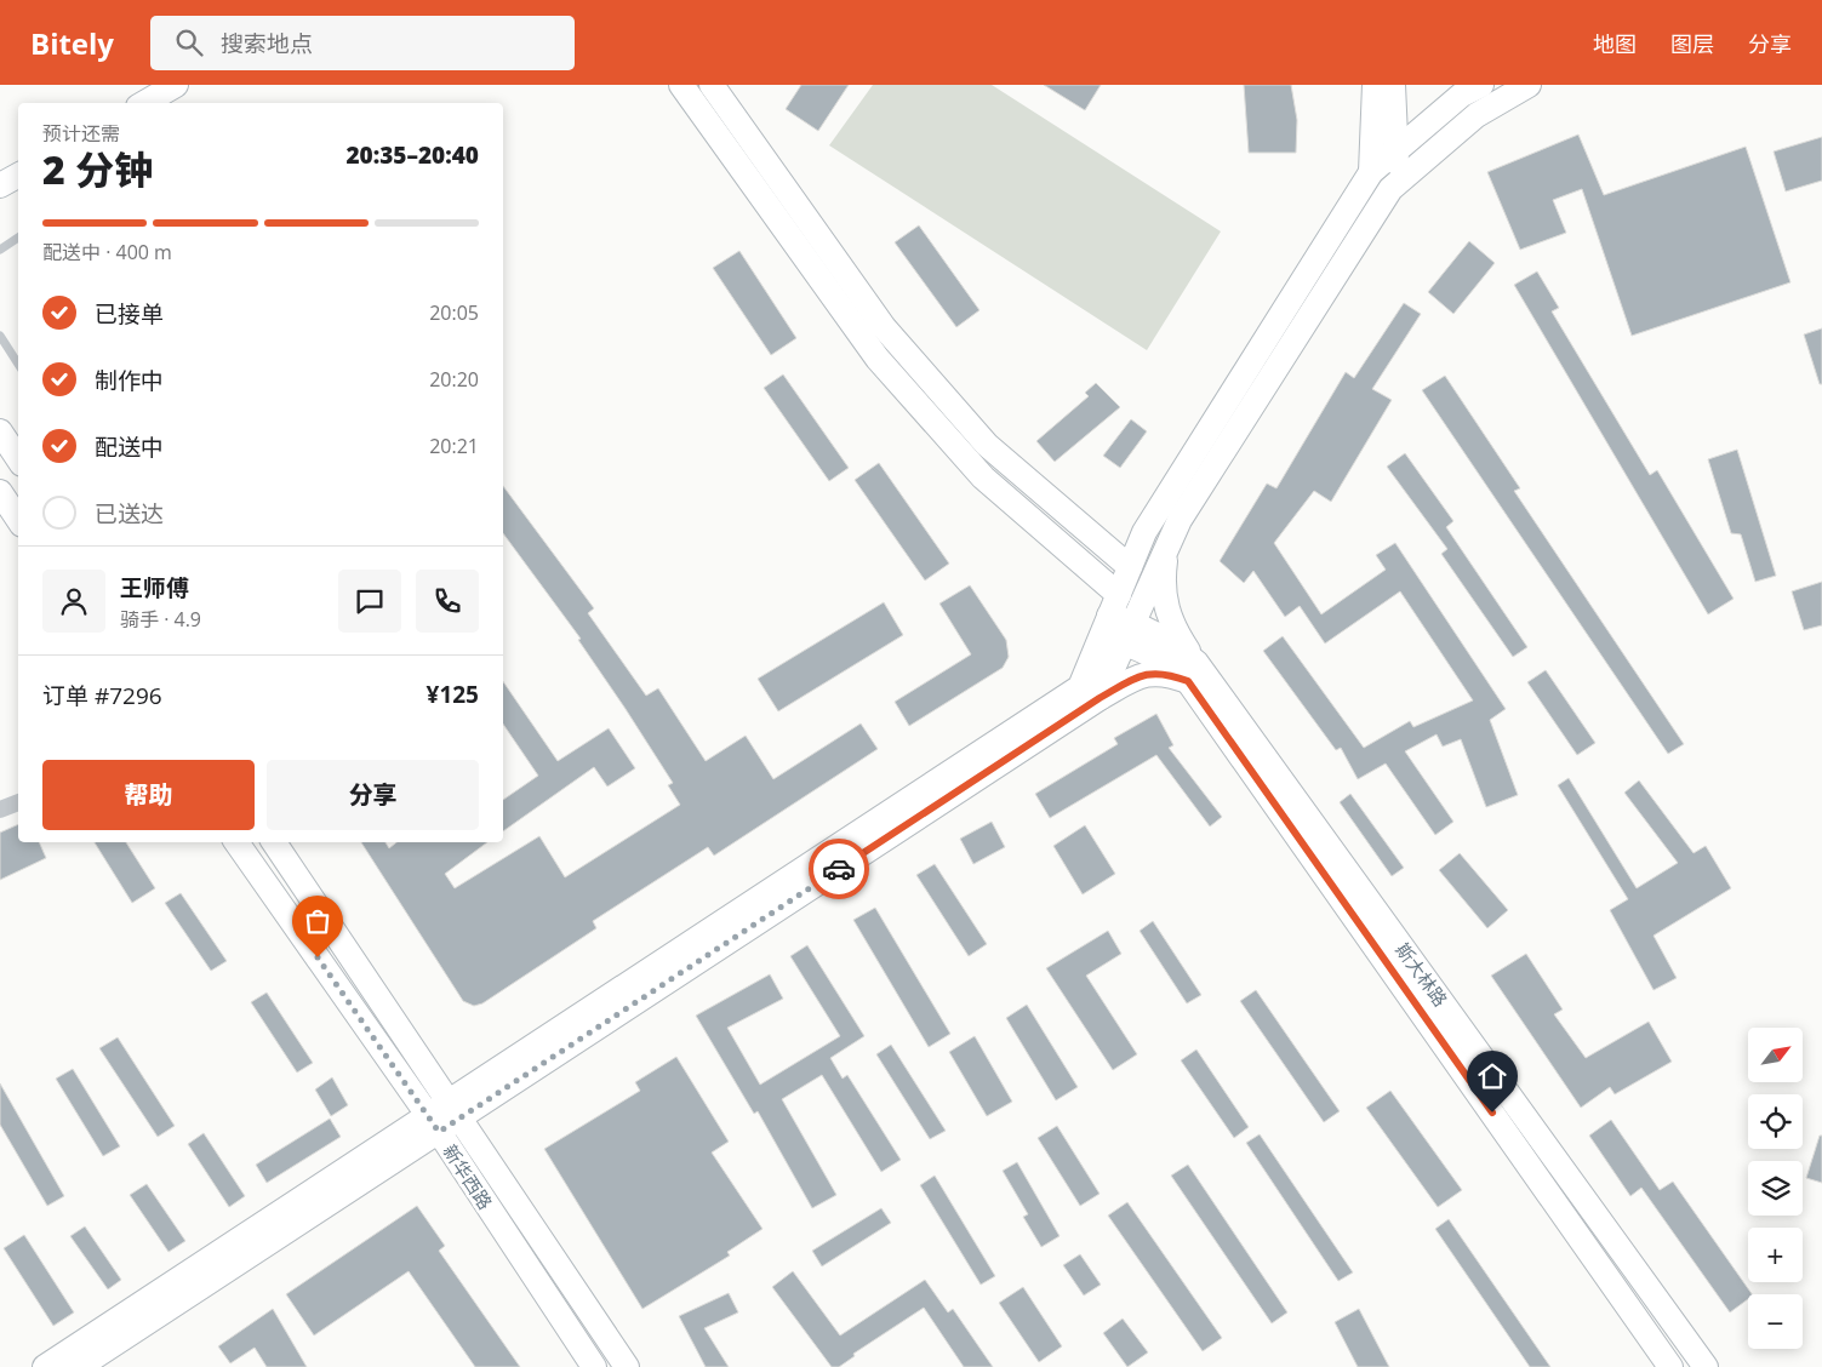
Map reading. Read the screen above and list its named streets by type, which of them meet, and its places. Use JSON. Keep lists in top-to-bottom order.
{
  "streets": {
    "main road": ["斯大林路", "新华西路"]
  },
  "north": "top right",
  "page": {
    "header": "Bitely",
    "search": "搜索地点",
    "nav": ["地图", "图层", "分享"],
    "heading": ["2 分钟", "预计还需", "20:35–20:40"],
    "panel": [
      "王师傅",
      "骑手 · 4.9",
      "订单 #7296",
      "¥125"
    ],
    "bar": "配送中 · 400 m",
    "list": [
      ["已接单", "20:05"],
      ["制作中", "20:20"],
      ["配送中", "20:21"],
      "已送达"
    ],
    "buttons": ["帮助", "分享"],
    "map_buttons": ["+", "−"]
  }
}
